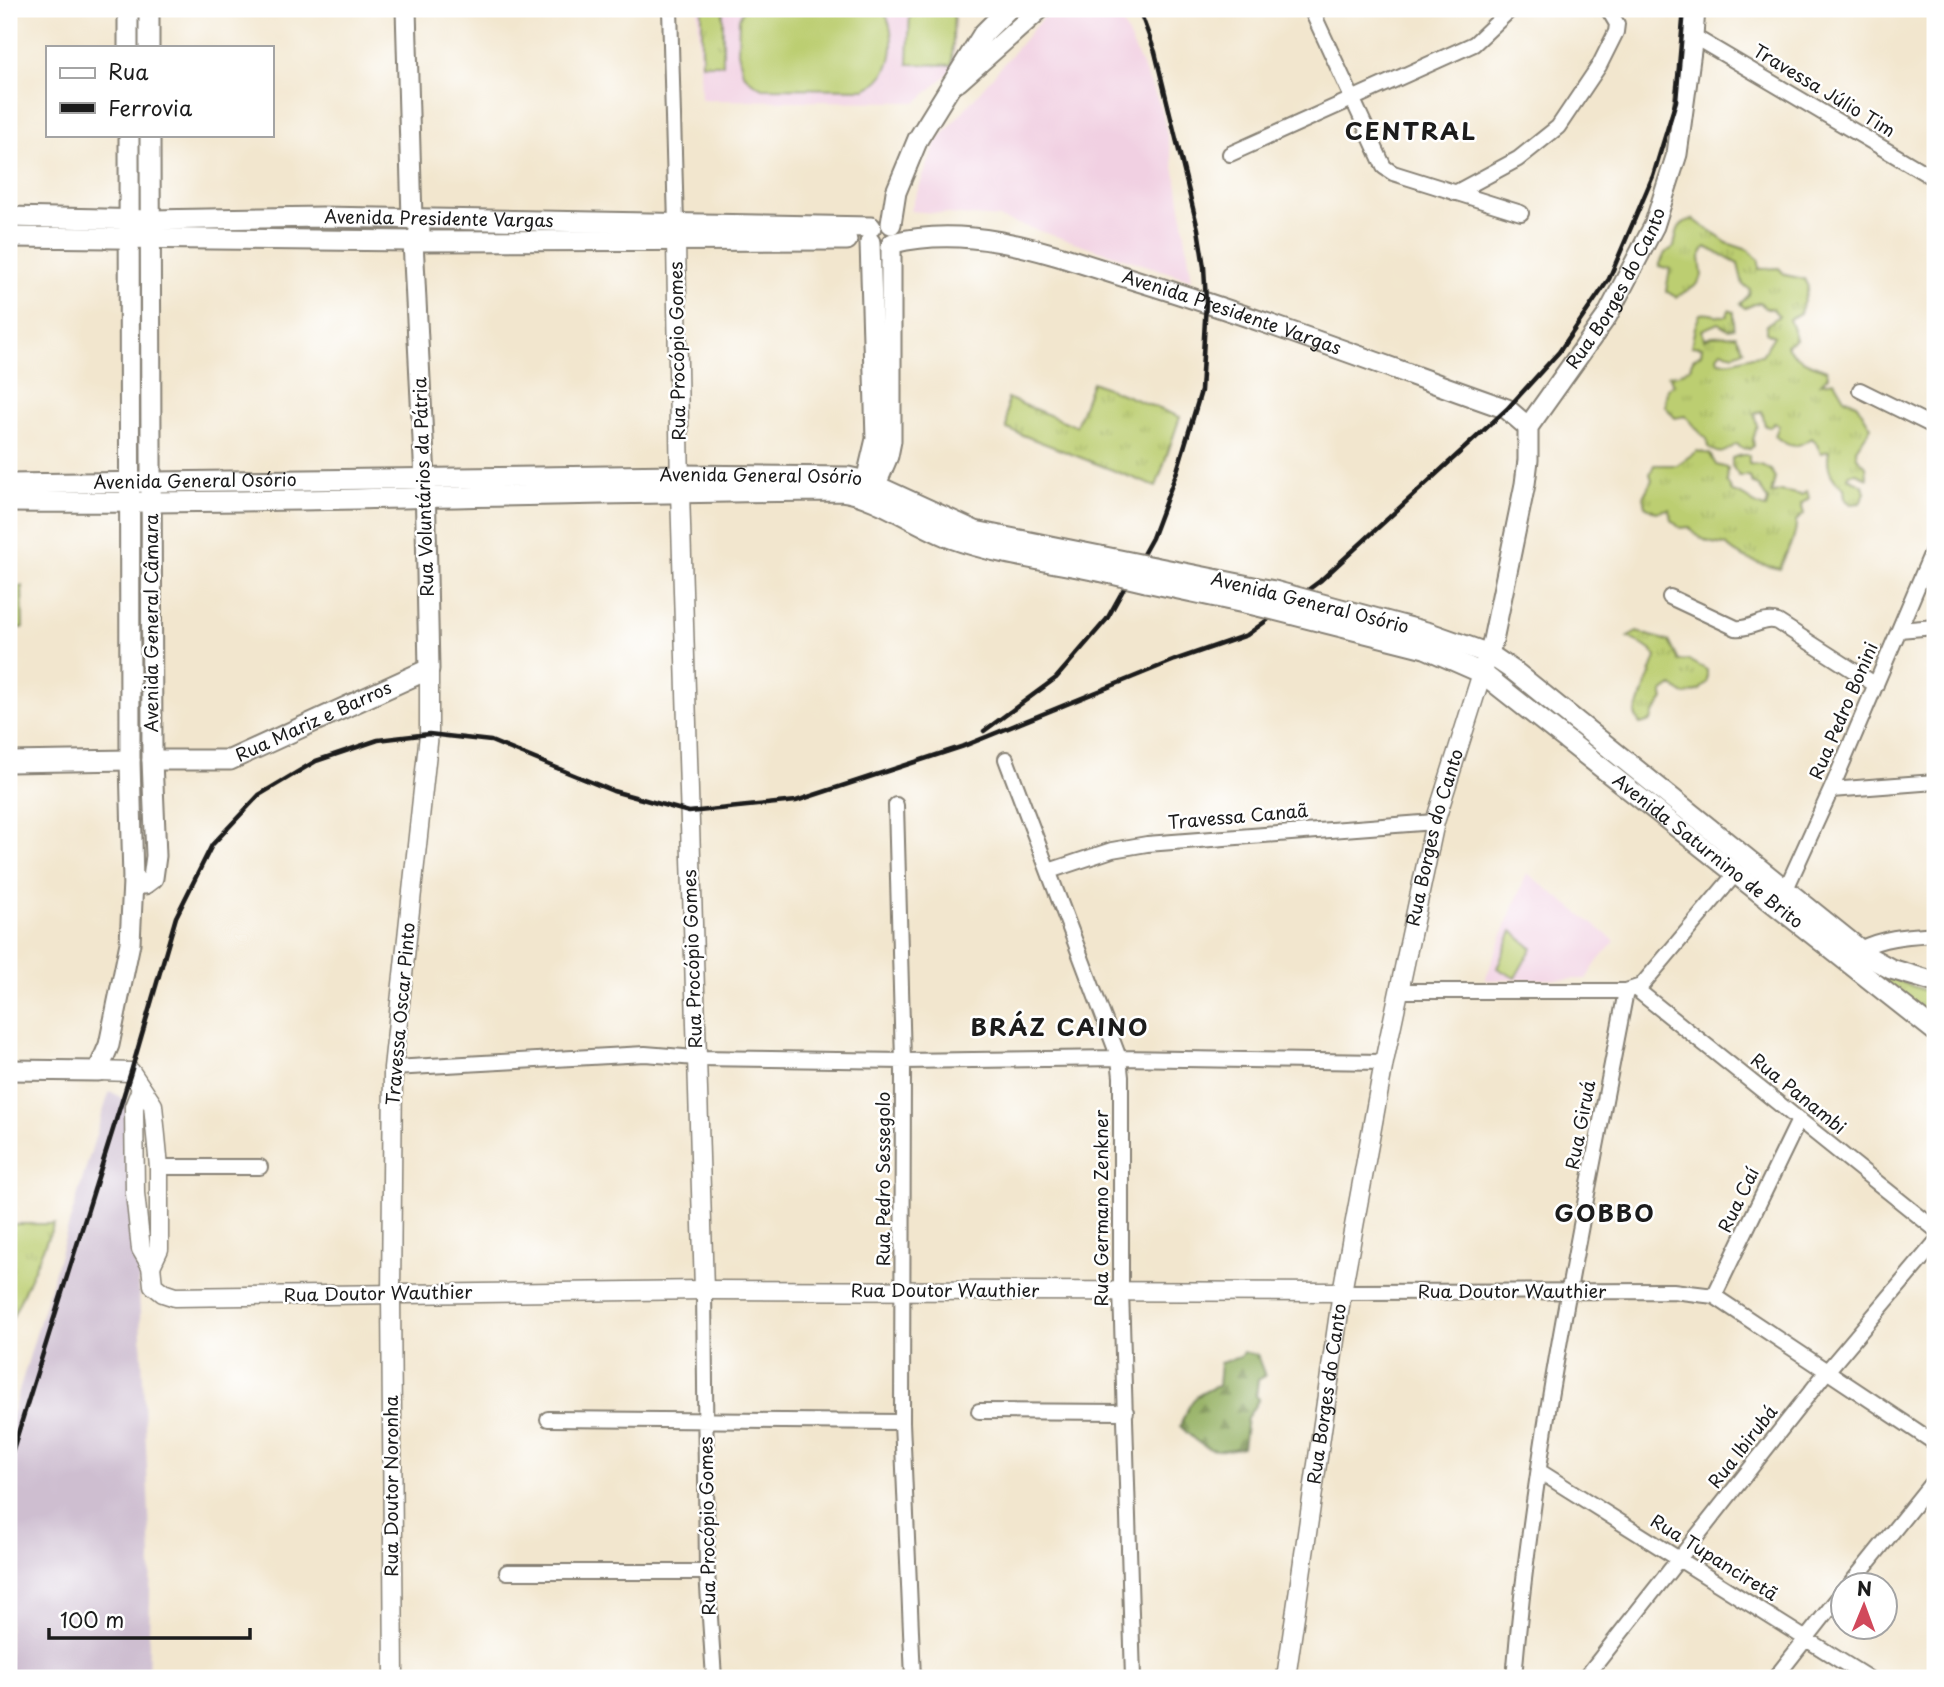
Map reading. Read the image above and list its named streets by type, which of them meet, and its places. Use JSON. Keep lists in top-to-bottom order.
{
  "streets": {
    "main road": [
      "Avenida Presidente Vargas",
      "Rua Borges do Canto",
      "Avenida General Osório",
      "Rua Voluntários da Pátria",
      "Avenida General Câmara",
      "Rua Mariz e Barros",
      "Avenida Saturnino de Brito"
    ],
    "street": [
      "Travessa Júlio Tim",
      "Rua Procópio Gomes",
      "Rua Pedro Bonini",
      "Travessa Canaã",
      "Travessa Oscar Pinto",
      "Rua Panambi",
      "Rua Giruá",
      "Rua Pedro Sessegolo",
      "Rua Caí",
      "Rua Germano Zenkner",
      "Rua Doutor Wauthier",
      "Rua Ibirubá",
      "Rua Doutor Noronha",
      "Rua Tupanciretã"
    ]
  },
  "crossings": [
    ["Travessa Júlio Tim", "Rua Borges do Canto"],
    ["Avenida Presidente Vargas", "Rua Borges do Canto"],
    ["Avenida Presidente Vargas", "Rua Procópio Gomes"],
    ["Avenida Presidente Vargas", "Rua Voluntários da Pátria"],
    ["Avenida Presidente Vargas", "Avenida General Câmara"],
    ["Rua Borges do Canto", "Avenida General Osório"],
    ["Rua Borges do Canto", "Travessa Canaã"],
    ["Rua Borges do Canto", "Avenida Saturnino de Brito"],
    ["Rua Borges do Canto", "Rua Doutor Wauthier"],
    ["Rua Procópio Gomes", "Avenida General Osório"],
    ["Rua Procópio Gomes", "Rua Doutor Wauthier"],
    ["Avenida General Osório", "Rua Voluntários da Pátria"],
    ["Avenida General Osório", "Avenida General Câmara"],
    ["Avenida General Osório", "Avenida Saturnino de Brito"],
    ["Rua Voluntários da Pátria", "Rua Mariz e Barros"],
    ["Rua Voluntários da Pátria", "Travessa Oscar Pinto"],
    ["Avenida General Câmara", "Rua Mariz e Barros"],
    ["Rua Pedro Bonini", "Avenida Saturnino de Brito"],
    ["Travessa Canaã", "Rua Germano Zenkner"],
    ["Travessa Oscar Pinto", "Rua Doutor Wauthier"],
    ["Travessa Oscar Pinto", "Rua Doutor Noronha"],
    ["Rua Panambi", "Rua Giruá"],
    ["Rua Panambi", "Rua Caí"],
    ["Rua Giruá", "Rua Doutor Wauthier"],
    ["Rua Giruá", "Rua Tupanciretã"],
    ["Rua Pedro Sessegolo", "Rua Doutor Wauthier"],
    ["Rua Caí", "Rua Doutor Wauthier"],
    ["Rua Germano Zenkner", "Rua Doutor Wauthier"],
    ["Rua Doutor Wauthier", "Rua Doutor Noronha"],
    ["Rua Ibirubá", "Rua Tupanciretã"]
  ],
  "districts": ["CENTRAL", "BRÁZ CAINO", "GOBBO"],
  "legend": ["Rua", "Ferrovia"],
  "scale_bar": "100 m",
  "north": "top"
}
